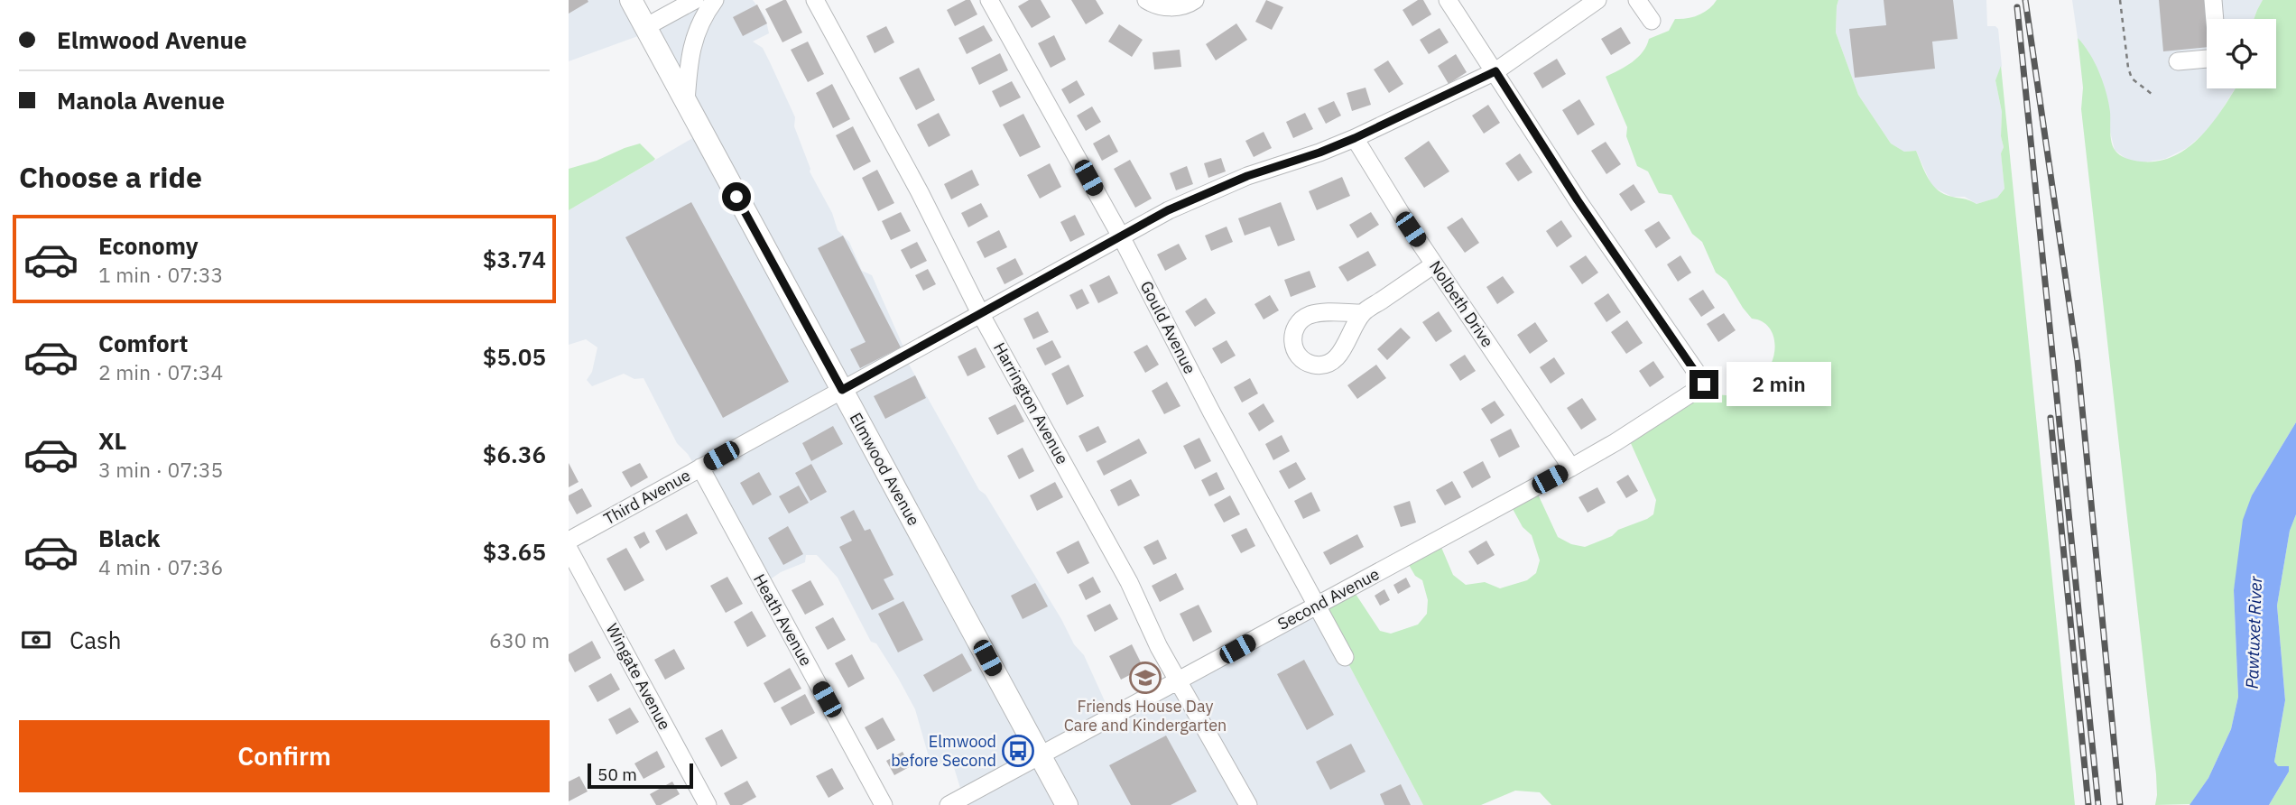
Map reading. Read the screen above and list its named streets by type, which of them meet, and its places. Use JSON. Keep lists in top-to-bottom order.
{
  "streets": {
    "main road": ["Elmwood Avenue"],
    "street": [
      "Nolbeth Drive",
      "Gould Avenue",
      "Harrington Avenue",
      "Third Avenue",
      "Second Avenue",
      "Heath Avenue",
      "Wingate Avenue"
    ]
  },
  "crossings": [
    ["Nolbeth Drive", "Third Avenue"],
    ["Nolbeth Drive", "Second Avenue"],
    ["Gould Avenue", "Third Avenue"],
    ["Gould Avenue", "Second Avenue"],
    ["Harrington Avenue", "Third Avenue"],
    ["Harrington Avenue", "Second Avenue"],
    ["Elmwood Avenue", "Third Avenue"],
    ["Elmwood Avenue", "Second Avenue"],
    ["Third Avenue", "Second Avenue"],
    ["Third Avenue", "Heath Avenue"]
  ],
  "water": ["Pawtuxet River"],
  "places": {
    "school or university": ["Friends House Day Care and Kindergarten"],
    "bus stop": ["Elmwood before Second"]
  },
  "scale_bar": "50 m",
  "page": {
    "banner": ["Elmwood Avenue", "Manola Avenue"],
    "heading": "Choose a ride",
    "list": [
      {
        "name": "Economy",
        "note": "1 min · 07:33",
        "value": "$3.74"
      },
      {
        "name": "Comfort",
        "note": "2 min · 07:34",
        "value": "$5.05"
      },
      {
        "name": "XL",
        "note": "3 min · 07:35",
        "value": "$6.36"
      },
      {
        "name": "Black",
        "note": "4 min · 07:36",
        "value": "$3.65"
      }
    ],
    "bubble": "2 min",
    "pay": ["Cash", "630 m"],
    "buttons": "Confirm",
    "scale": "50 m"
  }
}
